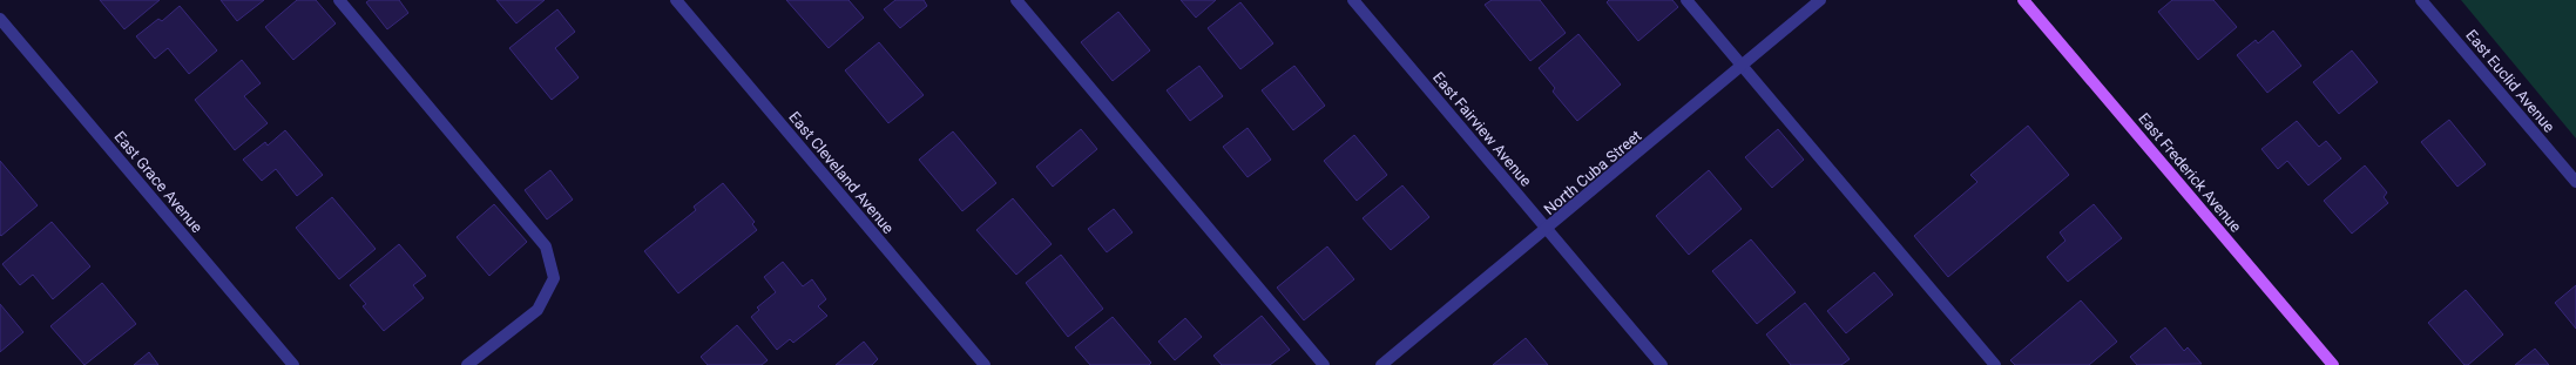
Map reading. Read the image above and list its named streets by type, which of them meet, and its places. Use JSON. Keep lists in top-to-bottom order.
{
  "streets": {
    "main road": ["East Frederick Avenue"],
    "street": [
      "East Euclid Avenue",
      "East Fairview Avenue",
      "East Cleveland Avenue",
      "North Cuba Street",
      "East Grace Avenue"
    ]
  },
  "crossings": [
    ["East Fairview Avenue", "North Cuba Street"]
  ]
}
